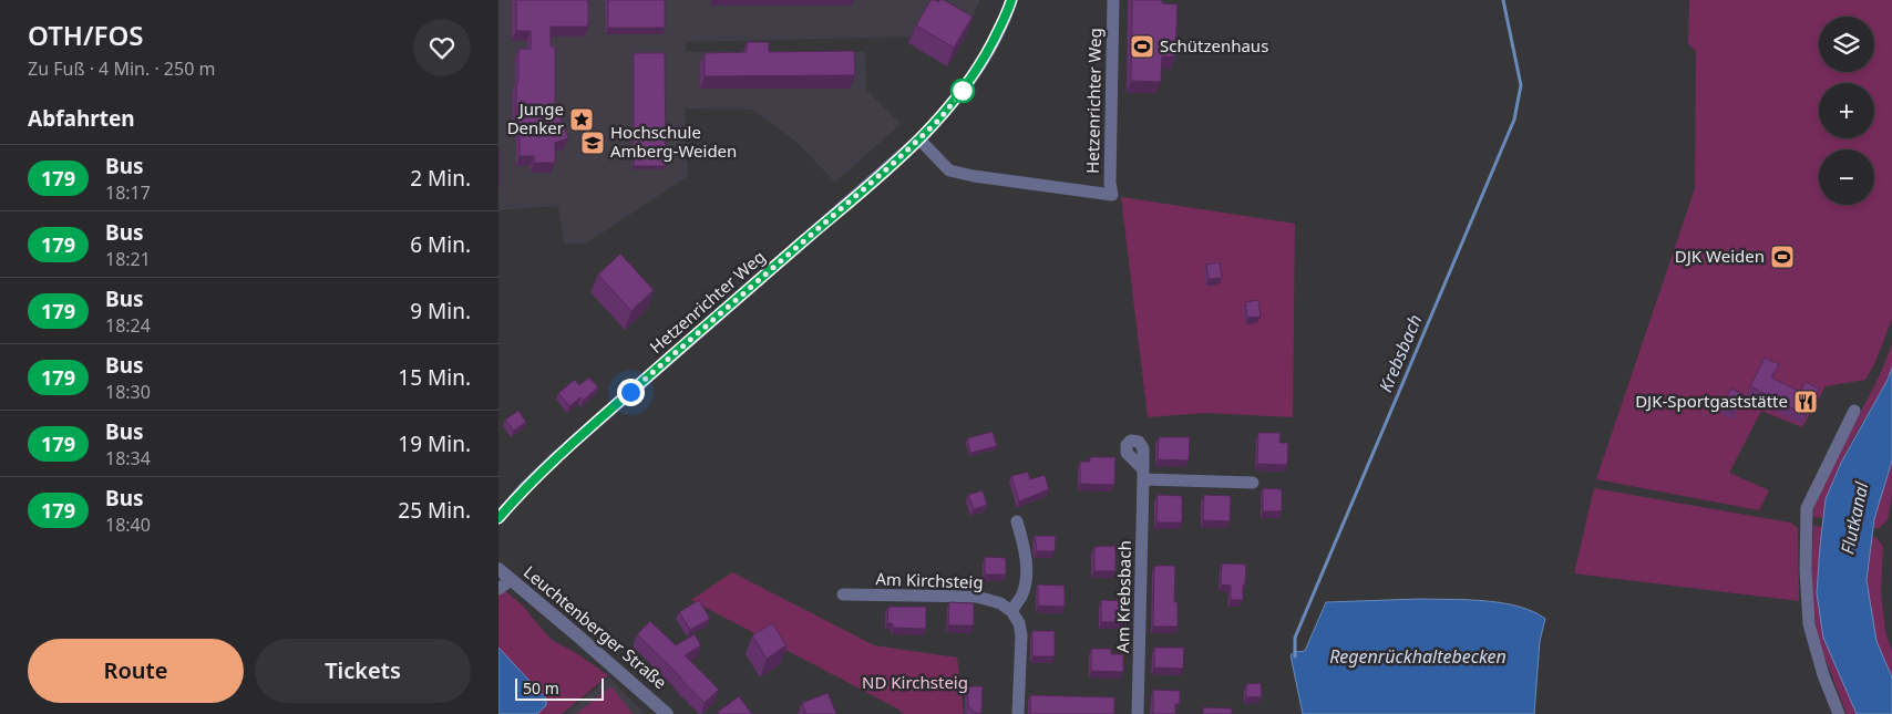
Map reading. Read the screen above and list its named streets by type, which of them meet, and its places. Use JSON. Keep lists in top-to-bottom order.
{
  "streets": {
    "street": [
      "Hetzenrichter Weg",
      "Am Kirchsteig",
      "Am Krebsbach",
      "Leuchtenberger Straße"
    ]
  },
  "water": ["Krebsbach", "Flutkanal", "Regenrückhaltebecken"],
  "parks": ["ND Kirchsteig"],
  "places": {
    "sports": ["Schützenhaus", "DJK Weiden"],
    "place": ["Junge Denker"],
    "school or university": ["Hochschule Amberg-Weiden"],
    "restaurant": ["DJK-Sportgaststätte"]
  },
  "lines": ["bus line 179"],
  "scale_bar": "50 m",
  "page": {
    "heading": [
      ["OTH/FOS", "Zu Fuß · 4 Min. · 250 m"],
      "Abfahrten"
    ],
    "map_buttons": ["+", "−"],
    "list": [
      {
        "mark": "179",
        "name": "Bus",
        "note": "18:17",
        "value": "2 Min."
      },
      {
        "mark": "179",
        "name": "Bus",
        "note": "18:21",
        "value": "6 Min."
      },
      {
        "mark": "179",
        "name": "Bus",
        "note": "18:24",
        "value": "9 Min."
      },
      {
        "mark": "179",
        "name": "Bus",
        "note": "18:30",
        "value": "15 Min."
      },
      {
        "mark": "179",
        "name": "Bus",
        "note": "18:34",
        "value": "19 Min."
      },
      {
        "mark": "179",
        "name": "Bus",
        "note": "18:40",
        "value": "25 Min."
      }
    ],
    "buttons": ["Route", "Tickets"],
    "scale": "50 m"
  }
}
